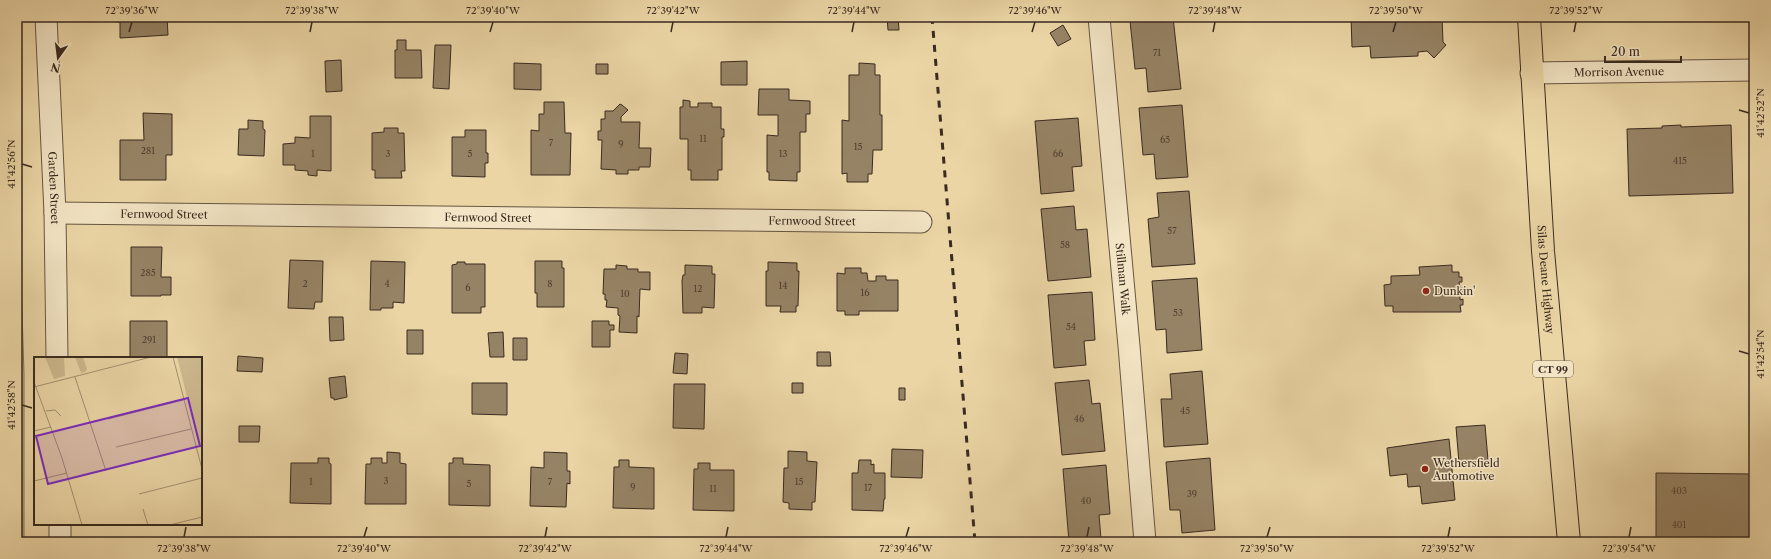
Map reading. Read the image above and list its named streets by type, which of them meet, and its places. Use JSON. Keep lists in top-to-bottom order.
{
  "streets": {
    "main road": ["Silas Deane Highway", "CT 99"],
    "street": [
      "Morrison Avenue",
      "Garden Street",
      "Fernwood Street",
      "Stillman Walk"
    ]
  },
  "crossings": [
    ["Morrison Avenue", "Silas Deane Highway"],
    ["Garden Street", "Fernwood Street"]
  ],
  "places": ["Dunkin'", "Wethersfield Automotive"],
  "house_numbers": [
    "71",
    "11",
    "65",
    "7",
    "9",
    "15",
    "281",
    "1",
    "3",
    "5",
    "13",
    "66",
    "415",
    "57",
    "58",
    "285",
    "2",
    "4",
    "8",
    "14",
    "6",
    "12",
    "16",
    "10",
    "53",
    "54",
    "291",
    "45",
    "46",
    "3",
    "1",
    "7",
    "15",
    "5",
    "9",
    "17",
    "11",
    "403",
    "39",
    "40",
    "401"
  ],
  "scale_bar": "20 m",
  "north": "bottom",
  "coordinates": [
    "72°39'36\"W",
    "72°39'38\"W",
    "72°39'40\"W",
    "72°39'42\"W",
    "72°39'44\"W",
    "72°39'46\"W",
    "72°39'48\"W",
    "72°39'50\"W",
    "72°39'52\"W",
    "41°42'52\"N",
    "41°42'56\"N",
    "41°42'54\"N",
    "41°42'58\"N",
    "72°39'54\"W"
  ]
}
